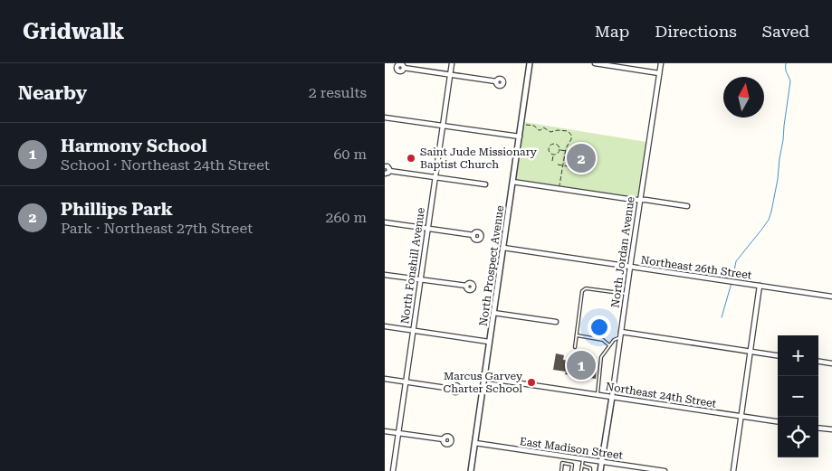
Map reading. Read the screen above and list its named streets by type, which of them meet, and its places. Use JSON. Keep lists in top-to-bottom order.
{
  "streets": {
    "street": [
      "North Jordan Avenue",
      "North Fonshill Avenue",
      "North Prospect Avenue",
      "Northeast 26th Street",
      "Northeast 24th Street",
      "East Madison Street"
    ]
  },
  "crossings": [
    ["North Jordan Avenue", "Northeast 26th Street"],
    ["North Jordan Avenue", "Northeast 24th Street"],
    ["North Jordan Avenue", "East Madison Street"],
    ["North Prospect Avenue", "Northeast 26th Street"],
    ["North Prospect Avenue", "Northeast 24th Street"],
    ["North Prospect Avenue", "East Madison Street"]
  ],
  "places": ["Saint Jude Missionary Baptist Church", "Marcus Garvey Charter School"],
  "north": "top",
  "page": {
    "header": "Gridwalk",
    "nav": ["Map", "Directions", "Saved"],
    "heading": ["Nearby", "2 results"],
    "list": [
      {
        "mark": "1",
        "name": "Harmony School",
        "note": "School · Northeast 24th Street",
        "value": "60 m"
      },
      {
        "mark": "2",
        "name": "Phillips Park",
        "note": "Park · Northeast 27th Street",
        "value": "260 m"
      }
    ],
    "pins": ["2", "1"],
    "map_buttons": ["+", "−"]
  }
}
